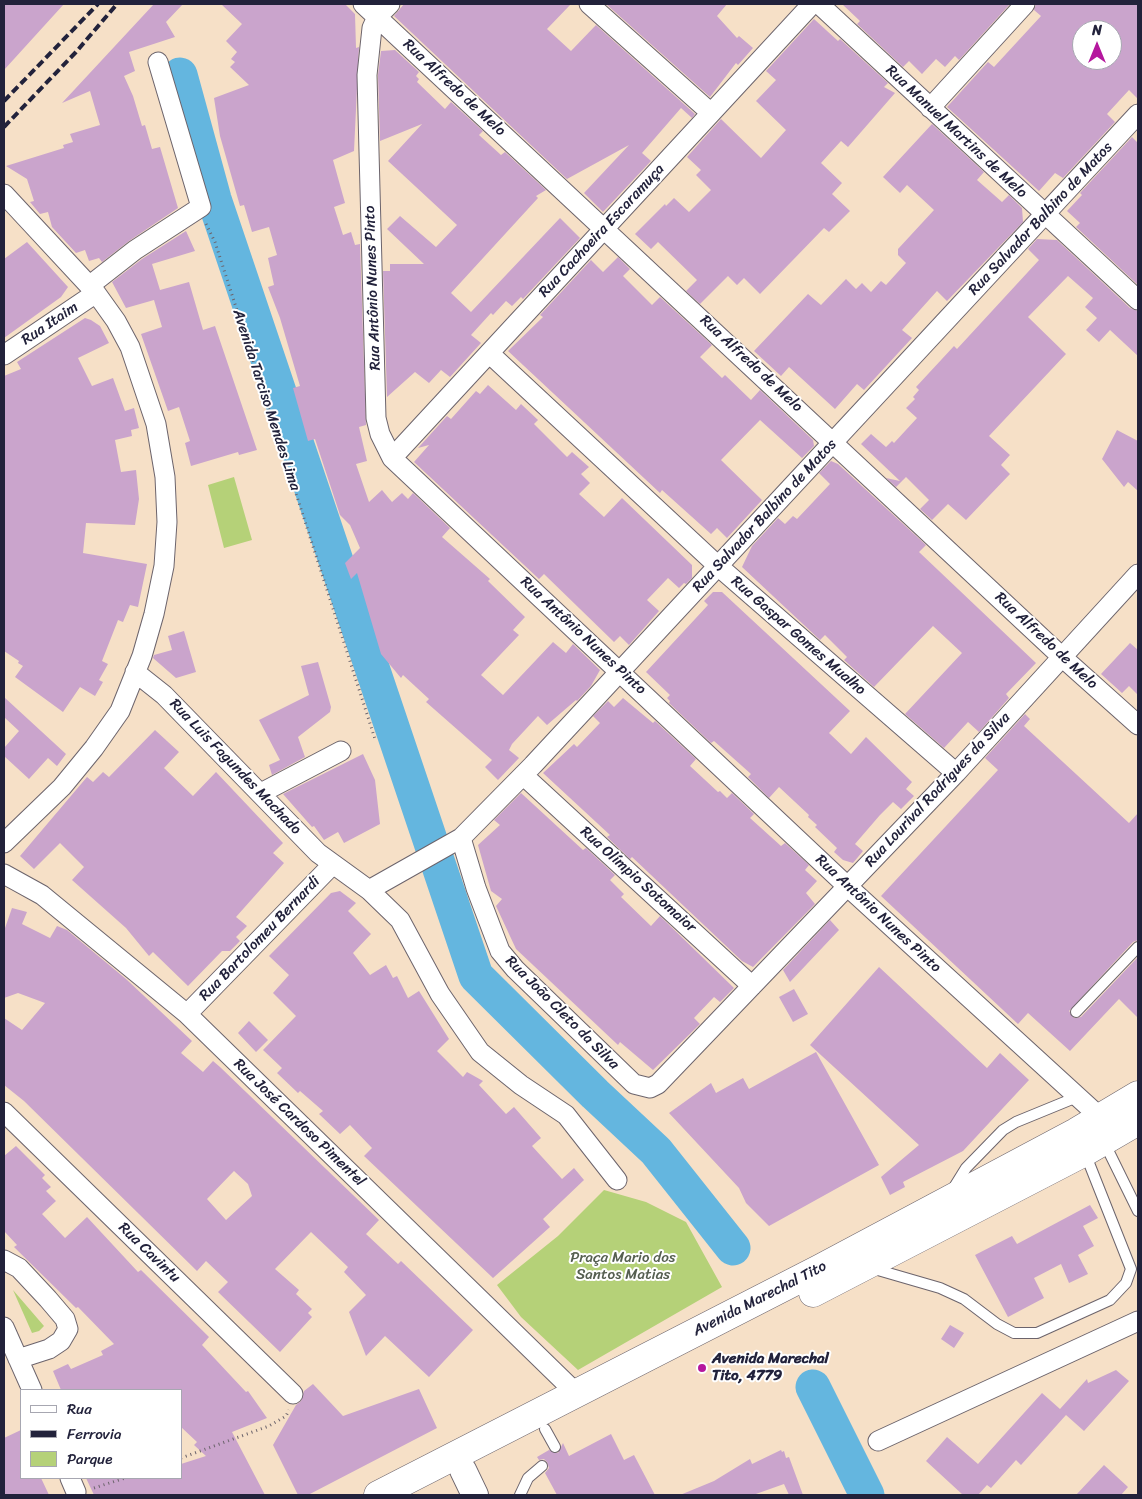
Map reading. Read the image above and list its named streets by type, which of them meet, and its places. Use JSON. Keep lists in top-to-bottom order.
{
  "streets": {
    "main road": ["Avenida Marechal Tito"],
    "street": [
      "Rua Alfredo de Melo",
      "Rua Manuel Martins de Melo",
      "Rua Salvador Balbino de Matos",
      "Rua Cachoeira Escaramuça",
      "Rua Antônio Nunes Pinto",
      "Rua Itaim",
      "Rua Gaspar Gomes Mualho",
      "Rua Luis Fagundes Machado",
      "Rua Lourival Rodrigues da Silva",
      "Rua Olímpio Sotomaior",
      "Rua Bartolomeu Bernardi",
      "Rua João Cleto da Silva",
      "Rua José Cardoso Pimentel",
      "Rua Cavintu"
    ],
    "path": ["Avenida Tarciso Mendes Lima"]
  },
  "crossings": [
    ["Rua Alfredo de Melo", "Rua Salvador Balbino de Matos"],
    ["Rua Alfredo de Melo", "Rua Cachoeira Escaramuça"],
    ["Rua Alfredo de Melo", "Rua Antônio Nunes Pinto"],
    ["Rua Alfredo de Melo", "Rua Lourival Rodrigues da Silva"],
    ["Rua Manuel Martins de Melo", "Rua Salvador Balbino de Matos"],
    ["Rua Salvador Balbino de Matos", "Rua Antônio Nunes Pinto"],
    ["Rua Salvador Balbino de Matos", "Rua Gaspar Gomes Mualho"],
    ["Rua Salvador Balbino de Matos", "Rua Olímpio Sotomaior"],
    ["Rua Salvador Balbino de Matos", "Rua João Cleto da Silva"],
    ["Rua Cachoeira Escaramuça", "Rua Antônio Nunes Pinto"],
    ["Rua Cachoeira Escaramuça", "Rua Gaspar Gomes Mualho"],
    ["Rua Antônio Nunes Pinto", "Rua Lourival Rodrigues da Silva"],
    ["Rua Antônio Nunes Pinto", "Avenida Marechal Tito"],
    ["Rua Itaim", "Avenida Tarciso Mendes Lima"],
    ["Rua Gaspar Gomes Mualho", "Rua Lourival Rodrigues da Silva"],
    ["Rua Luis Fagundes Machado", "Rua Bartolomeu Bernardi"],
    ["Rua Lourival Rodrigues da Silva", "Rua Olímpio Sotomaior"],
    ["Rua Lourival Rodrigues da Silva", "Rua João Cleto da Silva"],
    ["Rua Bartolomeu Bernardi", "Rua José Cardoso Pimentel"],
    ["Rua José Cardoso Pimentel", "Avenida Marechal Tito"]
  ],
  "parks": ["Praça Mario dos Santos Matias"],
  "places": ["Avenida Marechal Tito, 4779"],
  "legend": ["Rua", "Ferrovia", "Parque"],
  "north": "top"
}
